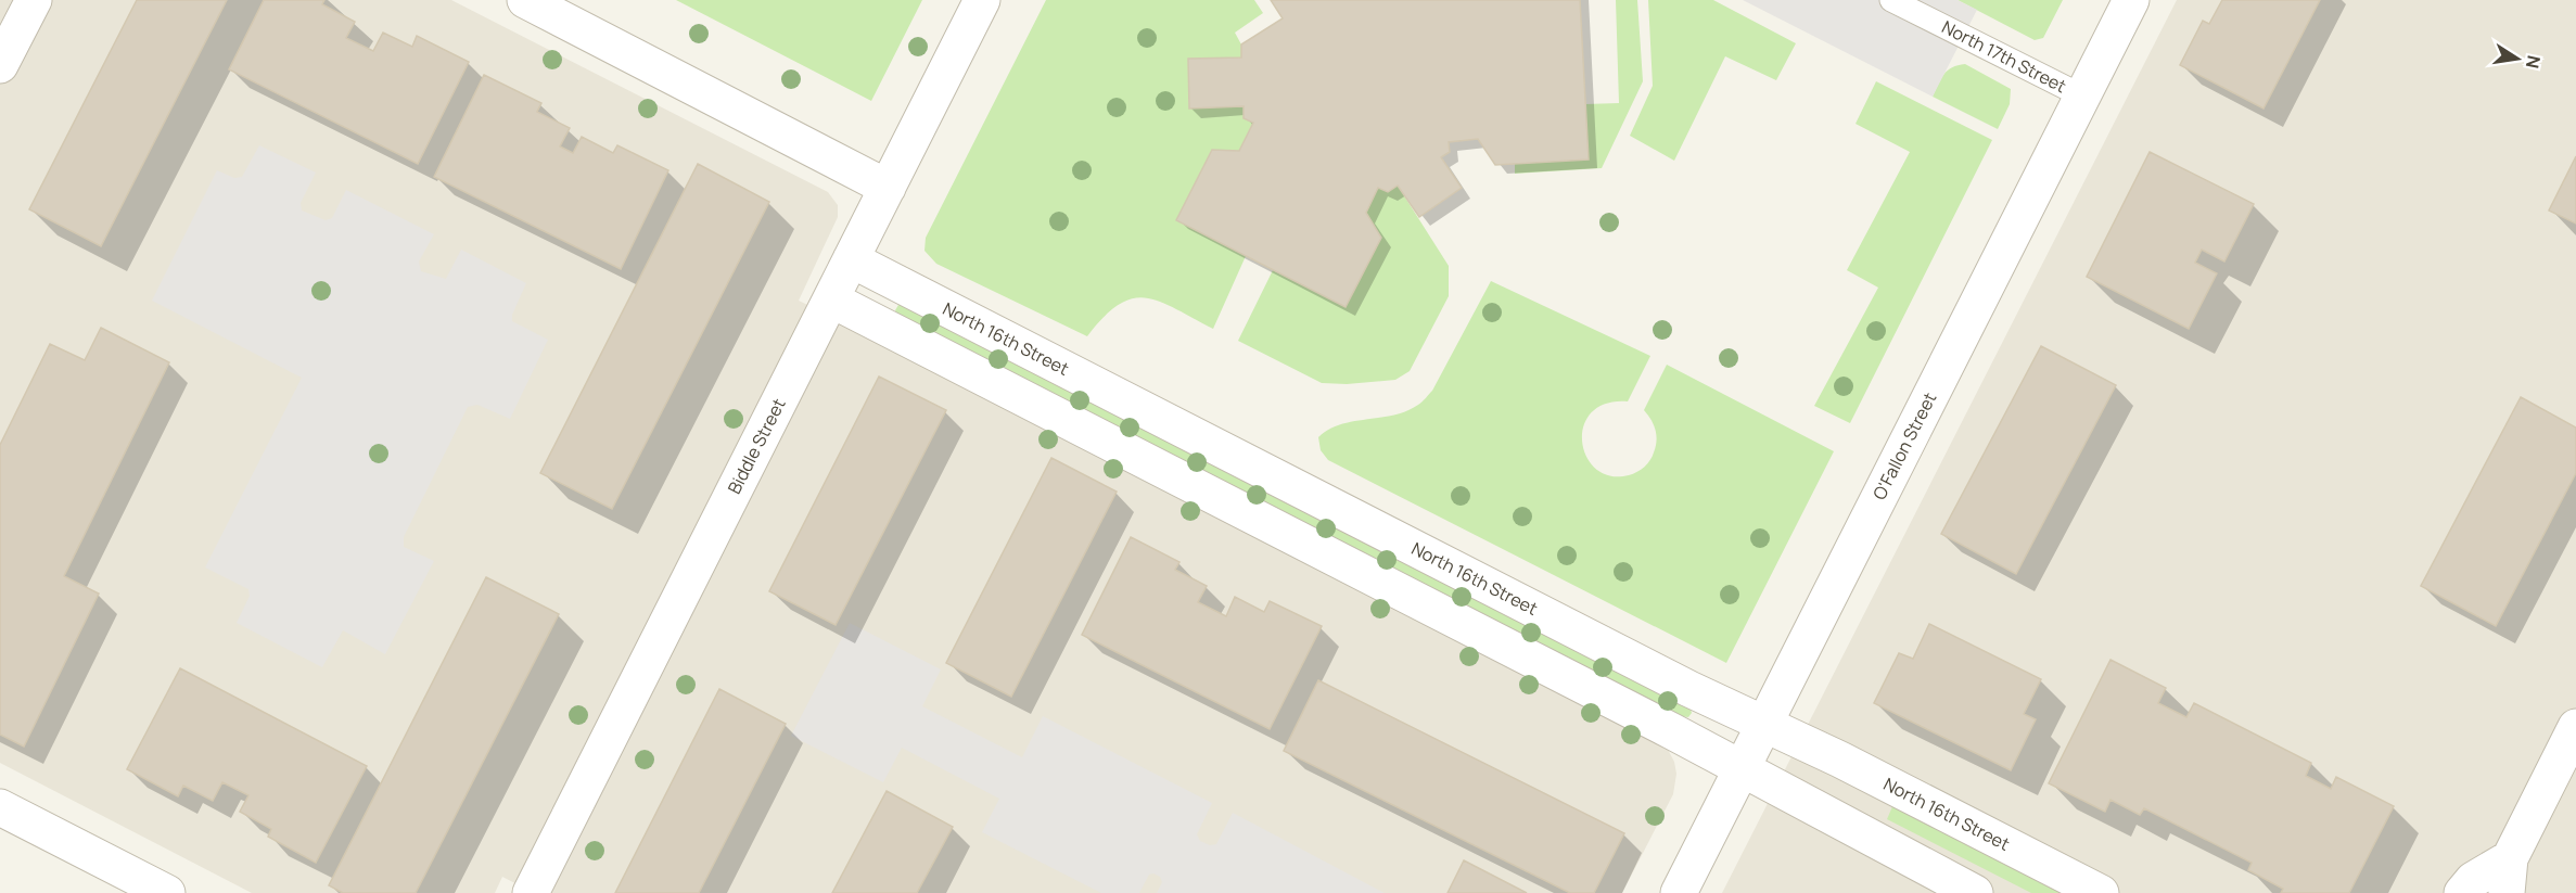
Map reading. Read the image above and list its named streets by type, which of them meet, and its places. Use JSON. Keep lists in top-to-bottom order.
{
  "streets": {
    "street": ["North 16th Street", "Biddle Street", "O'Fallon Street"],
    "lane": ["North 17th Street"]
  },
  "crossings": [
    ["North 17th Street", "O'Fallon Street"],
    ["North 16th Street", "Biddle Street"],
    ["North 16th Street", "O'Fallon Street"]
  ],
  "north": "right"
}
